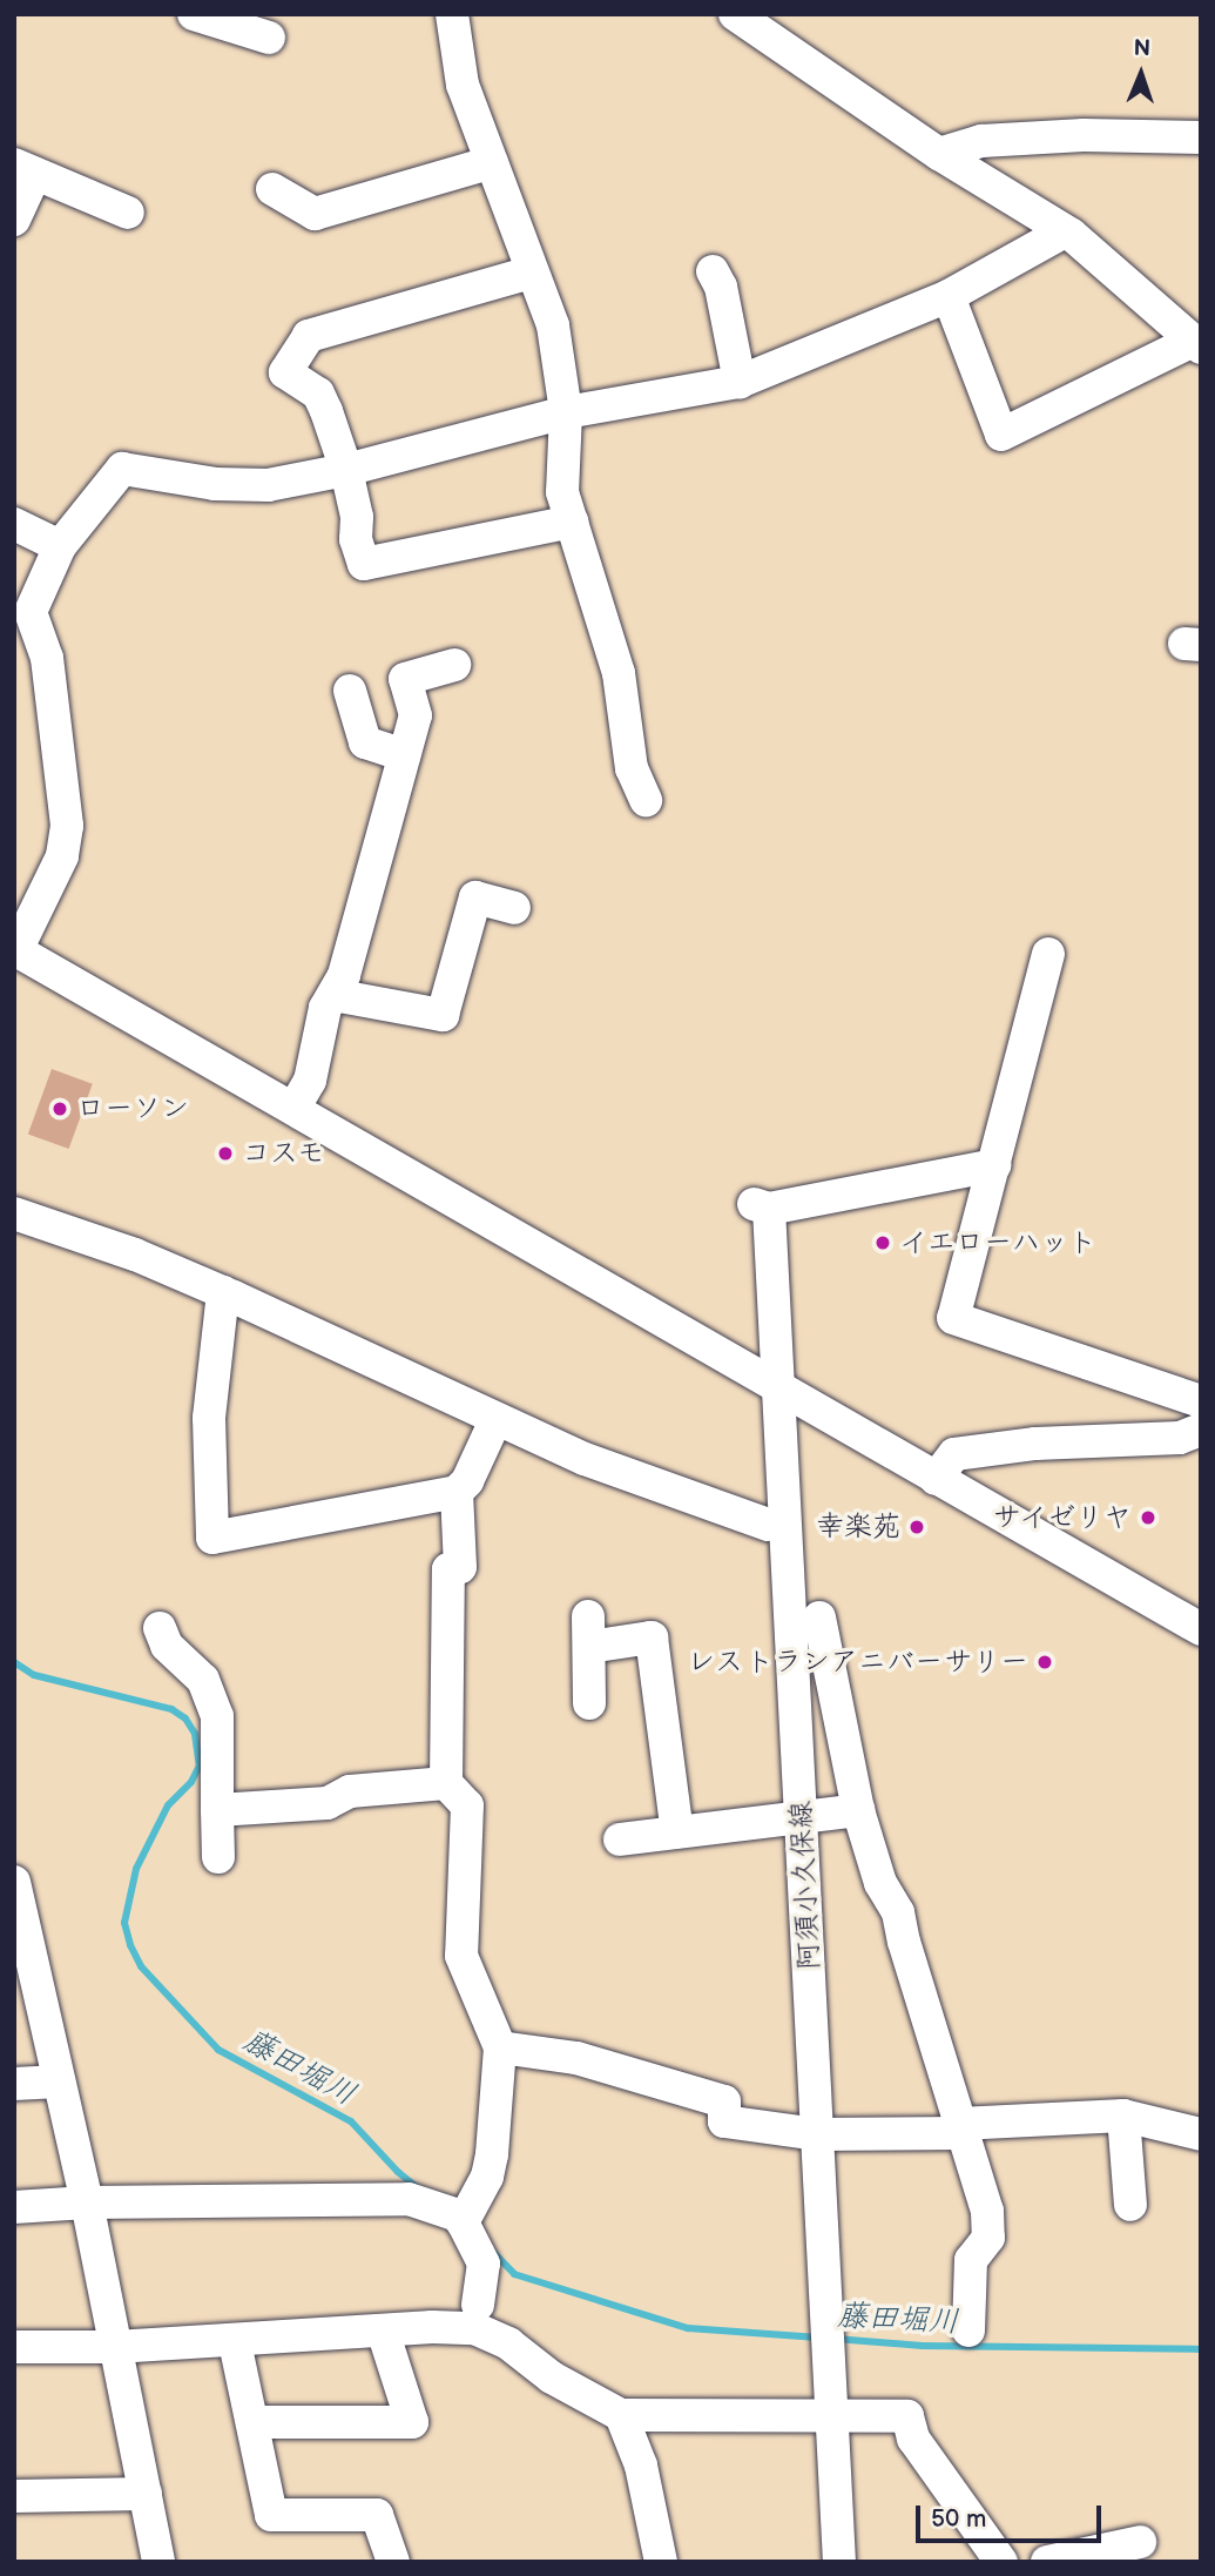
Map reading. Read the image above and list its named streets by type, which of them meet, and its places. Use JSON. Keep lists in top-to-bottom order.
{
  "streets": {
    "street": ["阿須小久保線"]
  },
  "water": ["藤田堀川"],
  "places": [
    "ローソン",
    "コスモ",
    "イエローハット",
    "サイゼリヤ",
    "幸楽苑",
    "レストランアニバーサリー"
  ],
  "scale_bar": "50 m",
  "north": "top"
}
